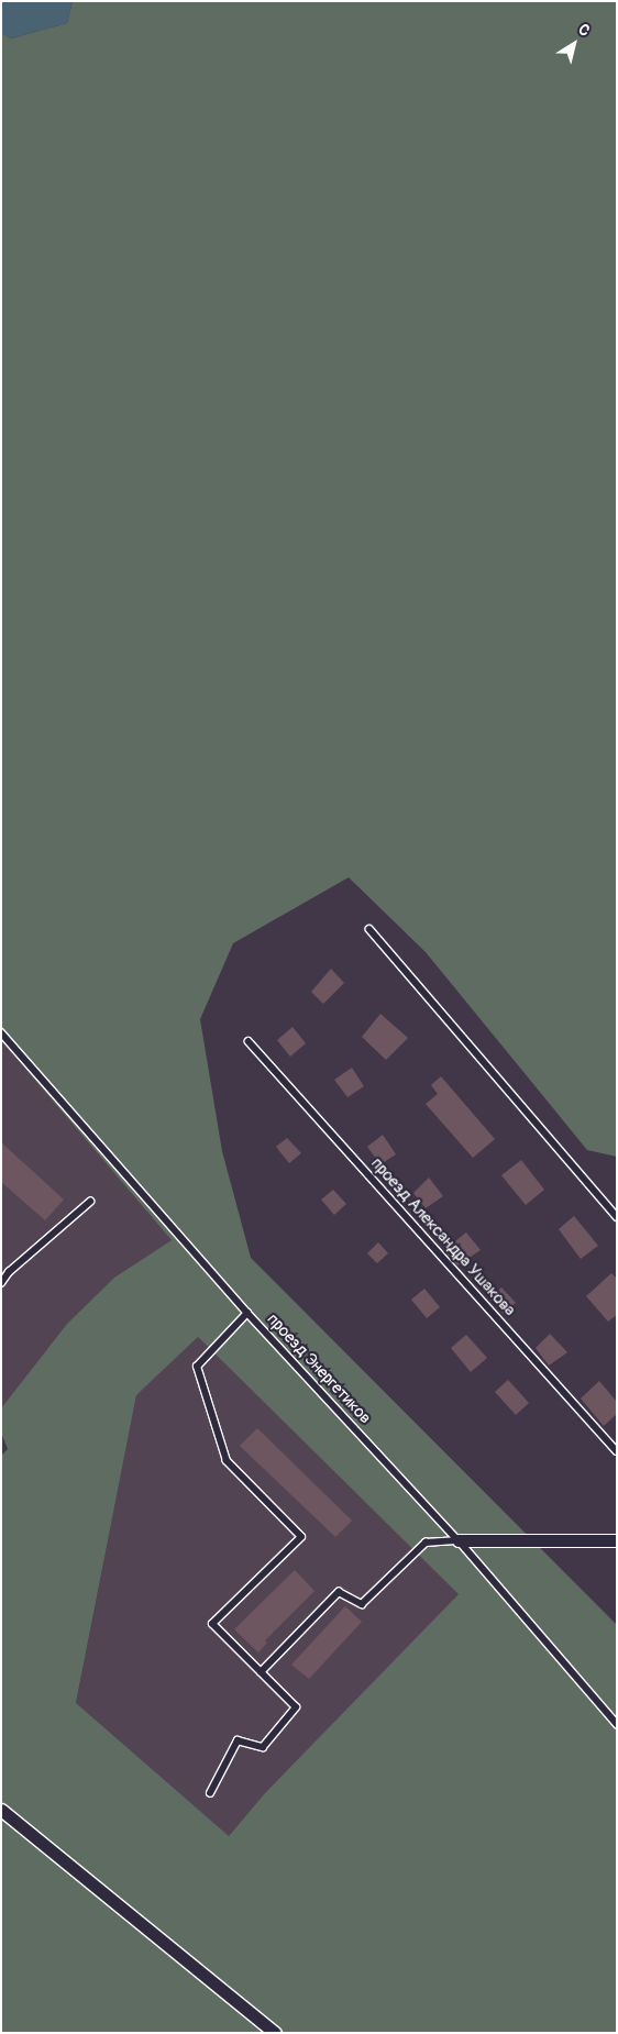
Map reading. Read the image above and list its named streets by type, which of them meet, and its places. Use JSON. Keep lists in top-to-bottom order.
{
  "streets": {
    "lane": ["проезд Александра Ушакова", "проезд Энергетиков"]
  },
  "north": "top right"
}
